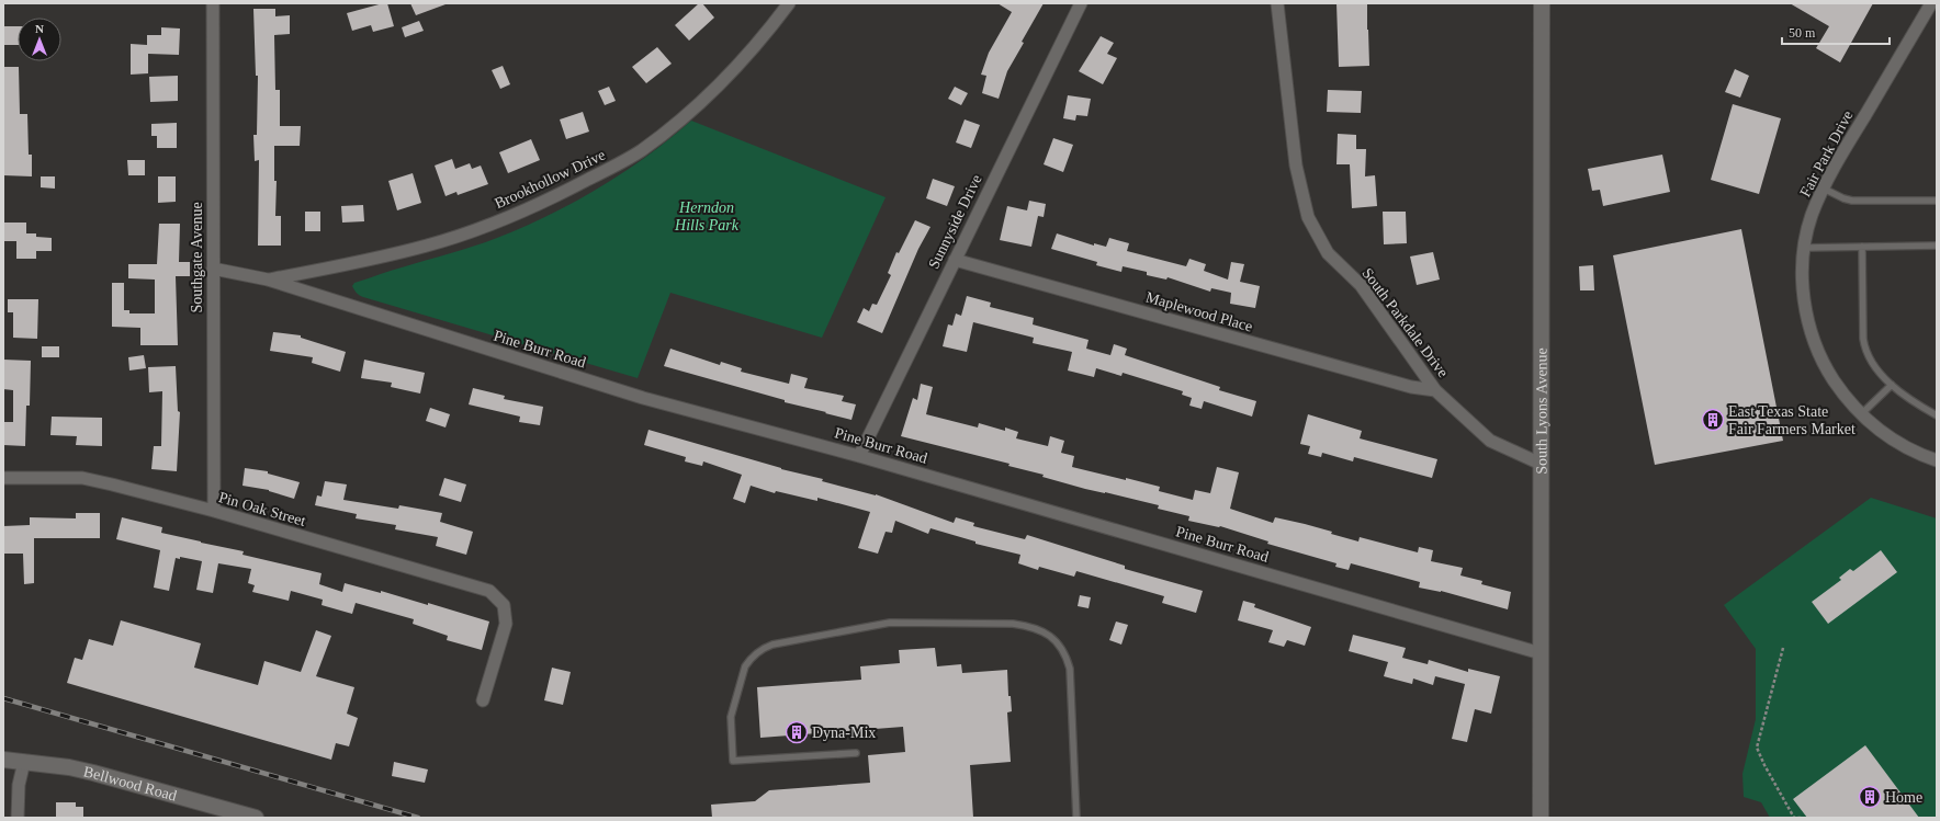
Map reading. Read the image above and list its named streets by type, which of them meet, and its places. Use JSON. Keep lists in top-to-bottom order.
{
  "streets": {
    "street": [
      "Fair Park Drive",
      "Brookhollow Drive",
      "Sunnyside Drive",
      "Southgate Avenue",
      "Maplewood Place",
      "South Parkdale Drive",
      "Pine Burr Road",
      "South Lyons Avenue",
      "Pin Oak Street",
      "Bellwood Road"
    ]
  },
  "crossings": [
    ["Brookhollow Drive", "Pine Burr Road"],
    ["Sunnyside Drive", "Maplewood Place"],
    ["Sunnyside Drive", "Pine Burr Road"],
    ["Southgate Avenue", "Pine Burr Road"],
    ["Southgate Avenue", "Pin Oak Street"],
    ["Maplewood Place", "South Parkdale Drive"],
    ["South Parkdale Drive", "South Lyons Avenue"],
    ["Pine Burr Road", "South Lyons Avenue"]
  ],
  "parks": ["Herndon Hills Park"],
  "places": {
    "building": ["East Texas State Fair Farmers Market", "Dyna-Mix", "Home"]
  },
  "scale_bar": "50 m",
  "north": "top"
}
